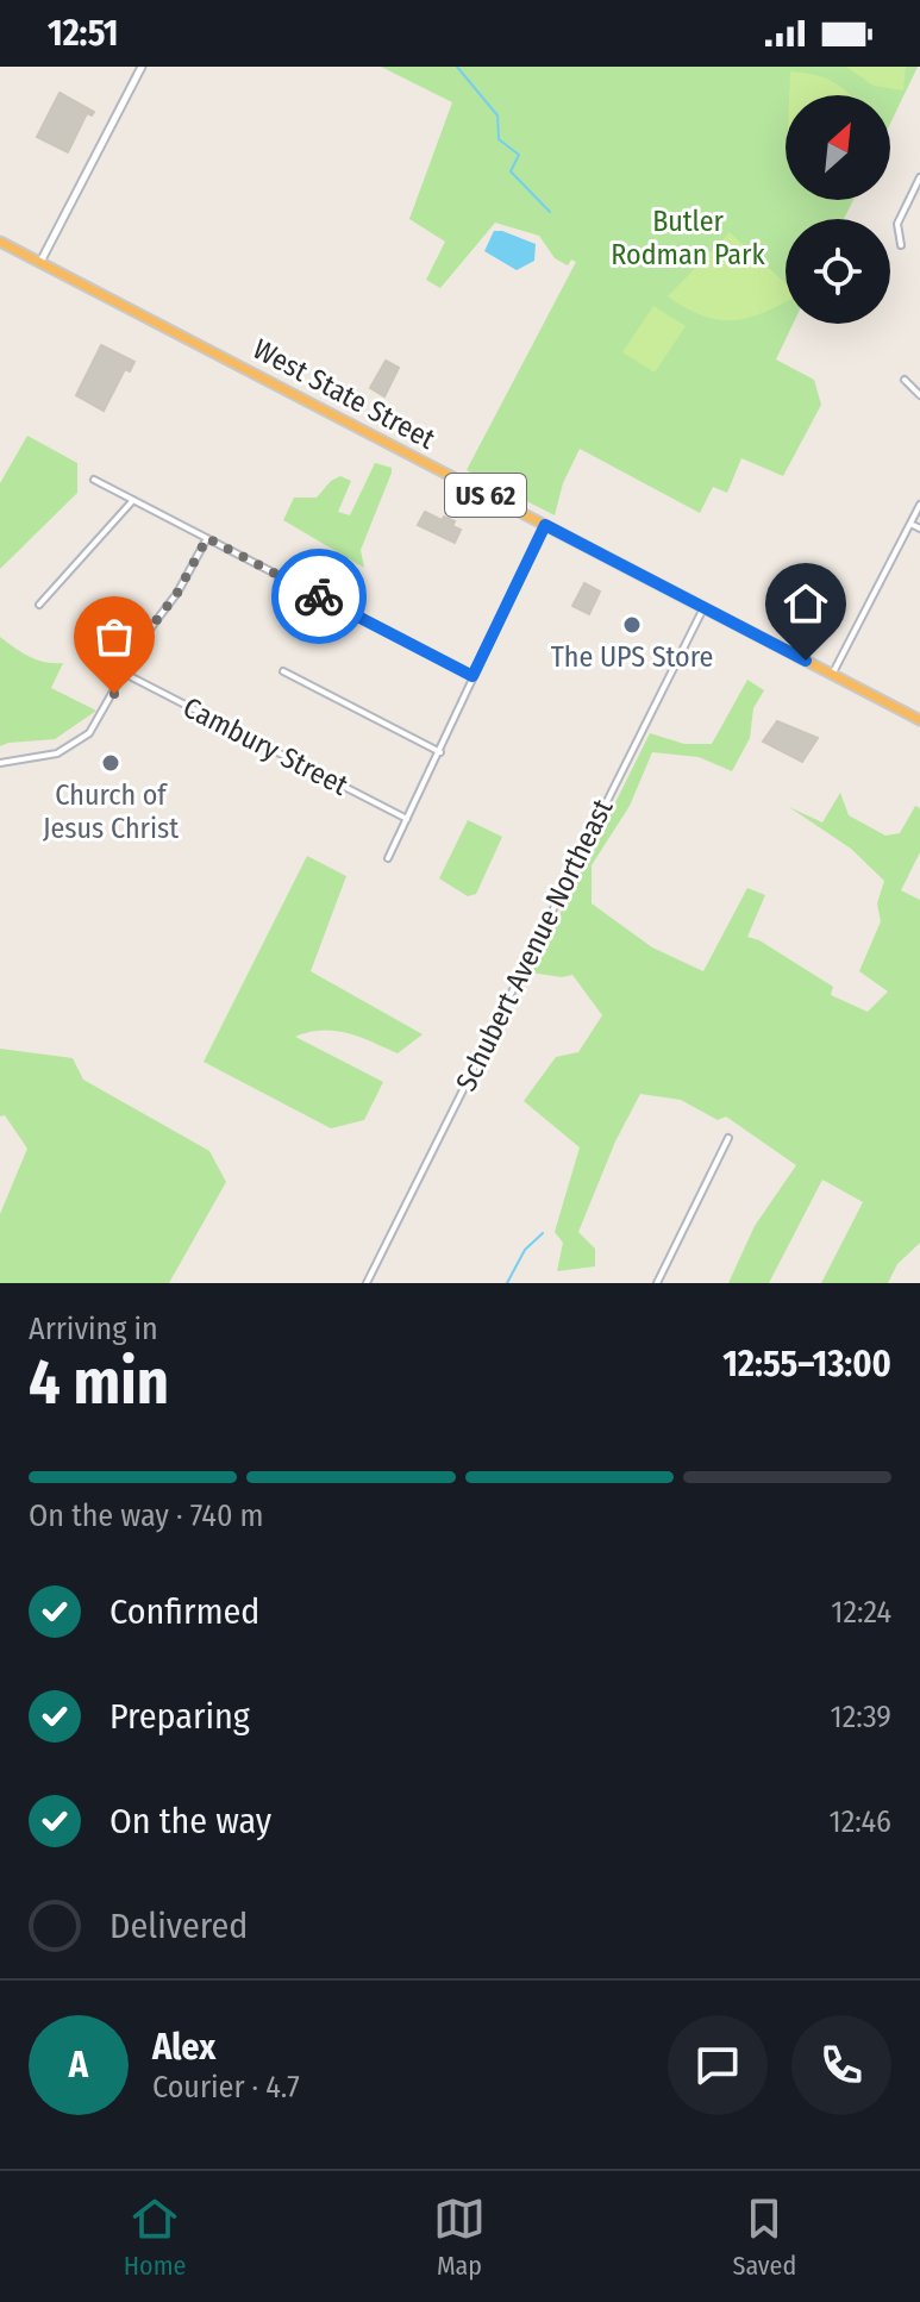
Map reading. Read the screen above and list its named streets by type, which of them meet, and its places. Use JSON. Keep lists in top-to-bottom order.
{
  "streets": {
    "highway": ["West State Street", "US 62"],
    "street": ["Cambury Street", "Schubert Avenue Northeast"]
  },
  "crossings": [
    ["West State Street", "Schubert Avenue Northeast"]
  ],
  "parks": ["Butler Rodman Park"],
  "places": ["The UPS Store", "Church of Jesus Christ"],
  "north": "top right",
  "page": {
    "status": "12:51",
    "heading": ["4 min", "Arriving in", "12:55–13:00"],
    "panel": ["Alex", "Courier · 4.7"],
    "bar": "On the way · 740 m",
    "list": [
      ["Confirmed", "12:24"],
      ["Preparing", "12:39"],
      ["On the way", "12:46"],
      "Delivered"
    ],
    "round": "A",
    "tabs": ["Home", "Map", "Saved"]
  }
}
